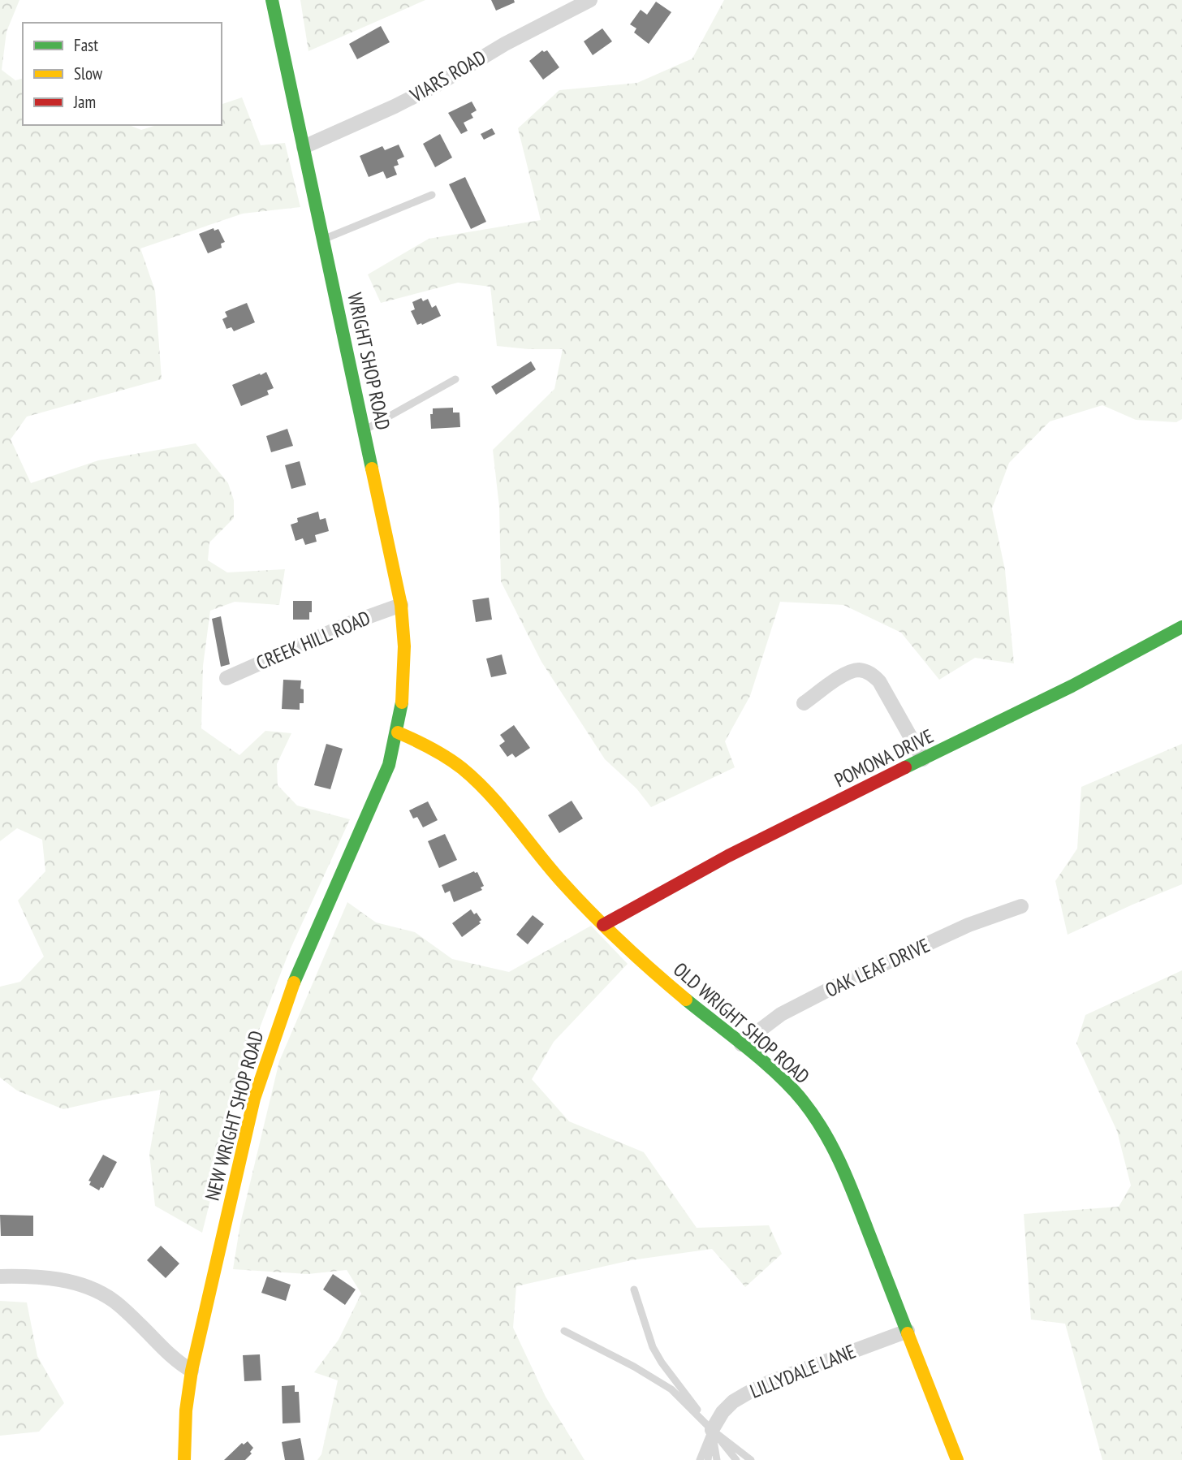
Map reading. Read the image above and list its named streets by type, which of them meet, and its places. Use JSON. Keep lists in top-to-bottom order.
{
  "streets": {
    "street": [
      "VIARS ROAD",
      "WRIGHT SHOP ROAD",
      "CREEK HILL ROAD",
      "POMONA DRIVE",
      "OAK LEAF DRIVE",
      "OLD WRIGHT SHOP ROAD",
      "NEW WRIGHT SHOP ROAD",
      "LILLYDALE LANE"
    ]
  },
  "crossings": [
    ["VIARS ROAD", "WRIGHT SHOP ROAD"],
    ["WRIGHT SHOP ROAD", "CREEK HILL ROAD"],
    ["WRIGHT SHOP ROAD", "OLD WRIGHT SHOP ROAD"],
    ["WRIGHT SHOP ROAD", "NEW WRIGHT SHOP ROAD"],
    ["POMONA DRIVE", "OLD WRIGHT SHOP ROAD"],
    ["OAK LEAF DRIVE", "OLD WRIGHT SHOP ROAD"],
    ["OLD WRIGHT SHOP ROAD", "NEW WRIGHT SHOP ROAD"],
    ["OLD WRIGHT SHOP ROAD", "LILLYDALE LANE"]
  ],
  "legend": ["Fast", "Slow", "Jam"]
}
